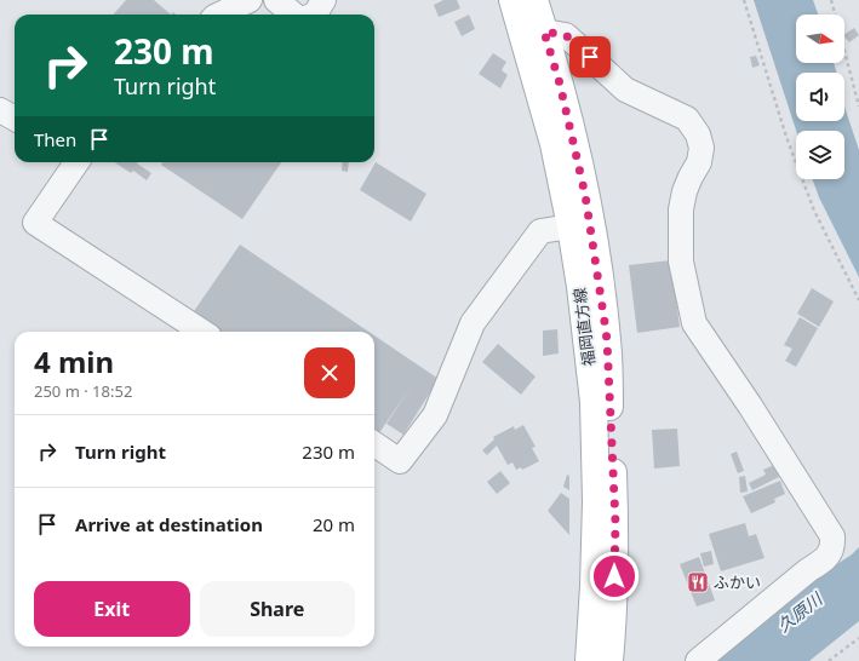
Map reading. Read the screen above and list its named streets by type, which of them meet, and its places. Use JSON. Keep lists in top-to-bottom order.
{
  "streets": {
    "main road": ["福岡直方線"]
  },
  "water": ["久原川"],
  "places": {
    "restaurant": ["ふかい"]
  },
  "north": "right",
  "page": {
    "turn": ["230 m", "Turn right"],
    "then": "Then",
    "heading": ["4 min", "250 m · 18:52"],
    "list": [
      {
        "name": "Turn right",
        "value": "230 m"
      },
      {
        "name": "Arrive at destination",
        "value": "20 m"
      }
    ],
    "buttons": ["Exit", "Share"]
  }
}
